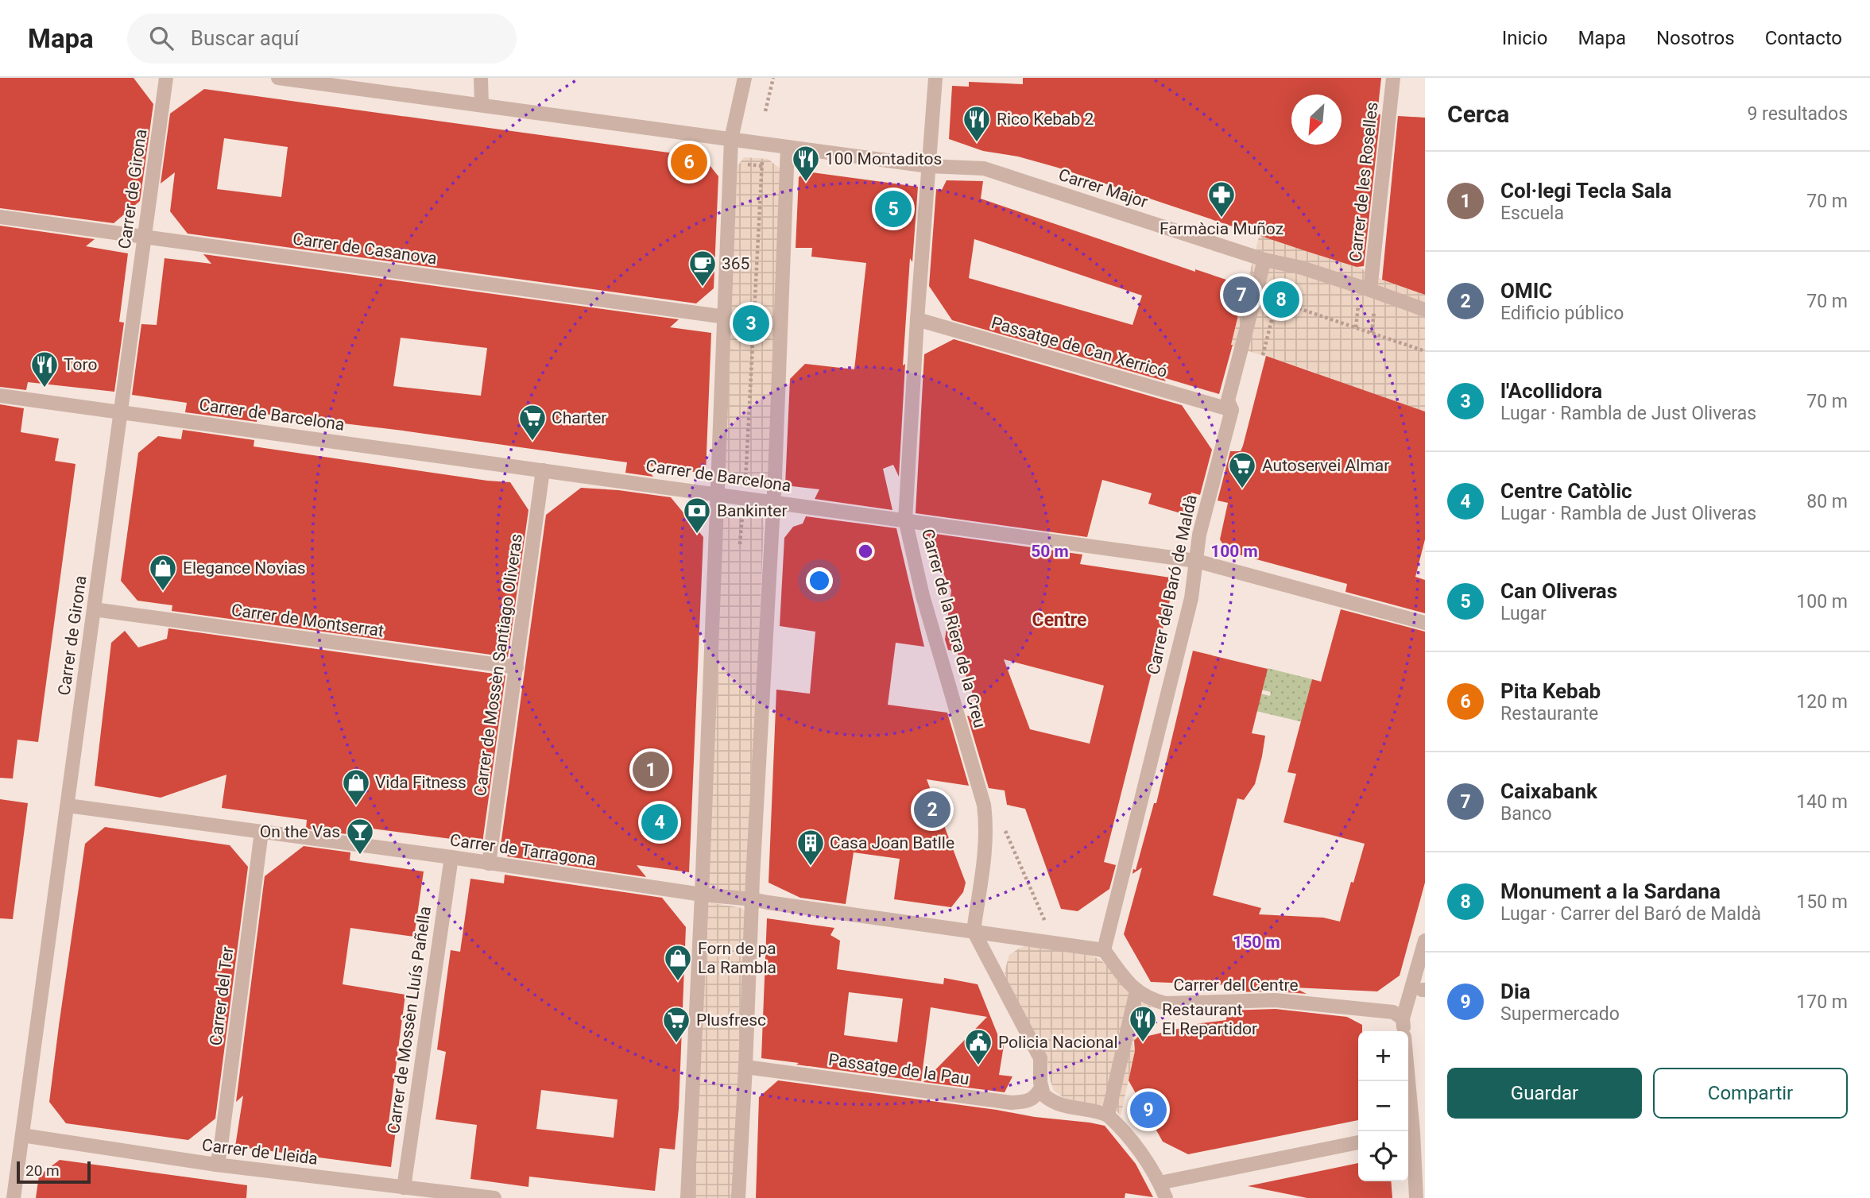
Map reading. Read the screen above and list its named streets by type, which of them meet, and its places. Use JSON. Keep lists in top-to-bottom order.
{
  "streets": {
    "street": [
      "Carrer de les Roselles",
      "Carrer Major",
      "Carrer de Girona",
      "Carrer de Casanova",
      "Passatge de Can Xerricó",
      "Carrer de Barcelona",
      "Carrer del Baró de Maldà",
      "Carrer de Montserrat",
      "Carrer de la Riera de la Creu",
      "Carrer de Mossèn Santiago Oliveras",
      "Carrer de Tarragona",
      "Carrer del Centre",
      "Carrer del Ter",
      "Carrer de Mossèn Lluís Pañella",
      "Passatge de la Pau",
      "Carrer de Lleida"
    ]
  },
  "crossings": [
    ["Carrer de les Roselles", "Carrer Major"],
    ["Carrer Major", "Carrer del Baró de Maldà"],
    ["Carrer Major", "Carrer de la Riera de la Creu"],
    ["Carrer de Girona", "Carrer de Casanova"],
    ["Carrer de Girona", "Carrer de Barcelona"],
    ["Carrer de Girona", "Carrer de Montserrat"],
    ["Carrer de Girona", "Carrer de Tarragona"],
    ["Carrer de Girona", "Carrer de Lleida"],
    ["Passatge de Can Xerricó", "Carrer del Baró de Maldà"],
    ["Passatge de Can Xerricó", "Carrer de la Riera de la Creu"],
    ["Carrer de Barcelona", "Carrer del Baró de Maldà"],
    ["Carrer de Barcelona", "Carrer de la Riera de la Creu"],
    ["Carrer de Barcelona", "Carrer de Mossèn Santiago Oliveras"],
    ["Carrer del Baró de Maldà", "Carrer de Tarragona"],
    ["Carrer de Montserrat", "Carrer de Mossèn Santiago Oliveras"],
    ["Carrer de la Riera de la Creu", "Carrer de Tarragona"],
    ["Carrer de Mossèn Santiago Oliveras", "Carrer de Tarragona"],
    ["Carrer de Tarragona", "Carrer del Ter"],
    ["Carrer de Tarragona", "Carrer de Mossèn Lluís Pañella"],
    ["Carrer del Ter", "Carrer de Lleida"],
    ["Carrer de Mossèn Lluís Pañella", "Carrer de Lleida"]
  ],
  "districts": ["Centre"],
  "places": {
    "restaurant": [
      "Rico Kebab 2",
      "100 Montaditos",
      "Toro",
      "Restaurant El Repartidor"
    ],
    "pharmacy": ["Farmàcia Muñoz"],
    "cafe": ["365"],
    "supermarket": ["Charter", "Autoservei Almar", "Plusfresc"],
    "bank": ["Bankinter"],
    "shop": ["Elegance Novias", "Vida Fitness", "Forn de pa La Rambla"],
    "bar": ["On the Vas"],
    "building": ["Casa Joan Batlle"],
    "public building": ["Policia Nacional"]
  },
  "scale_bar": "20 m",
  "north": "bottom left",
  "page": {
    "header": "Mapa",
    "search": "Buscar aquí",
    "nav": [
      "Inicio",
      "Mapa",
      "Nosotros",
      "Contacto"
    ],
    "heading": ["Cerca", "9 resultados"],
    "pins": [
      "6",
      "5",
      "7",
      "8",
      "3",
      "1",
      "2",
      "4",
      "9"
    ],
    "list": [
      {
        "mark": "1",
        "name": "Col·legi Tecla Sala",
        "note": "Escuela",
        "value": "70 m"
      },
      {
        "mark": "2",
        "name": "OMIC",
        "note": "Edificio público",
        "value": "70 m"
      },
      {
        "mark": "3",
        "name": "l'Acollidora",
        "note": "Lugar · Rambla de Just Oliveras",
        "value": "70 m"
      },
      {
        "mark": "4",
        "name": "Centre Catòlic",
        "note": "Lugar · Rambla de Just Oliveras",
        "value": "80 m"
      },
      {
        "mark": "5",
        "name": "Can Oliveras",
        "note": "Lugar",
        "value": "100 m"
      },
      {
        "mark": "6",
        "name": "Pita Kebab",
        "note": "Restaurante",
        "value": "120 m"
      },
      {
        "mark": "7",
        "name": "Caixabank",
        "note": "Banco",
        "value": "140 m"
      },
      {
        "mark": "8",
        "name": "Monument a la Sardana",
        "note": "Lugar · Carrer del Baró de Maldà",
        "value": "150 m"
      },
      {
        "mark": "9",
        "name": "Dia",
        "note": "Supermercado",
        "value": "170 m"
      }
    ],
    "map_buttons": ["+", "−"],
    "buttons": ["Guardar", "Compartir"],
    "scale": "20 m"
  },
  "rings": ["50 m", "100 m", "150 m"]
}
